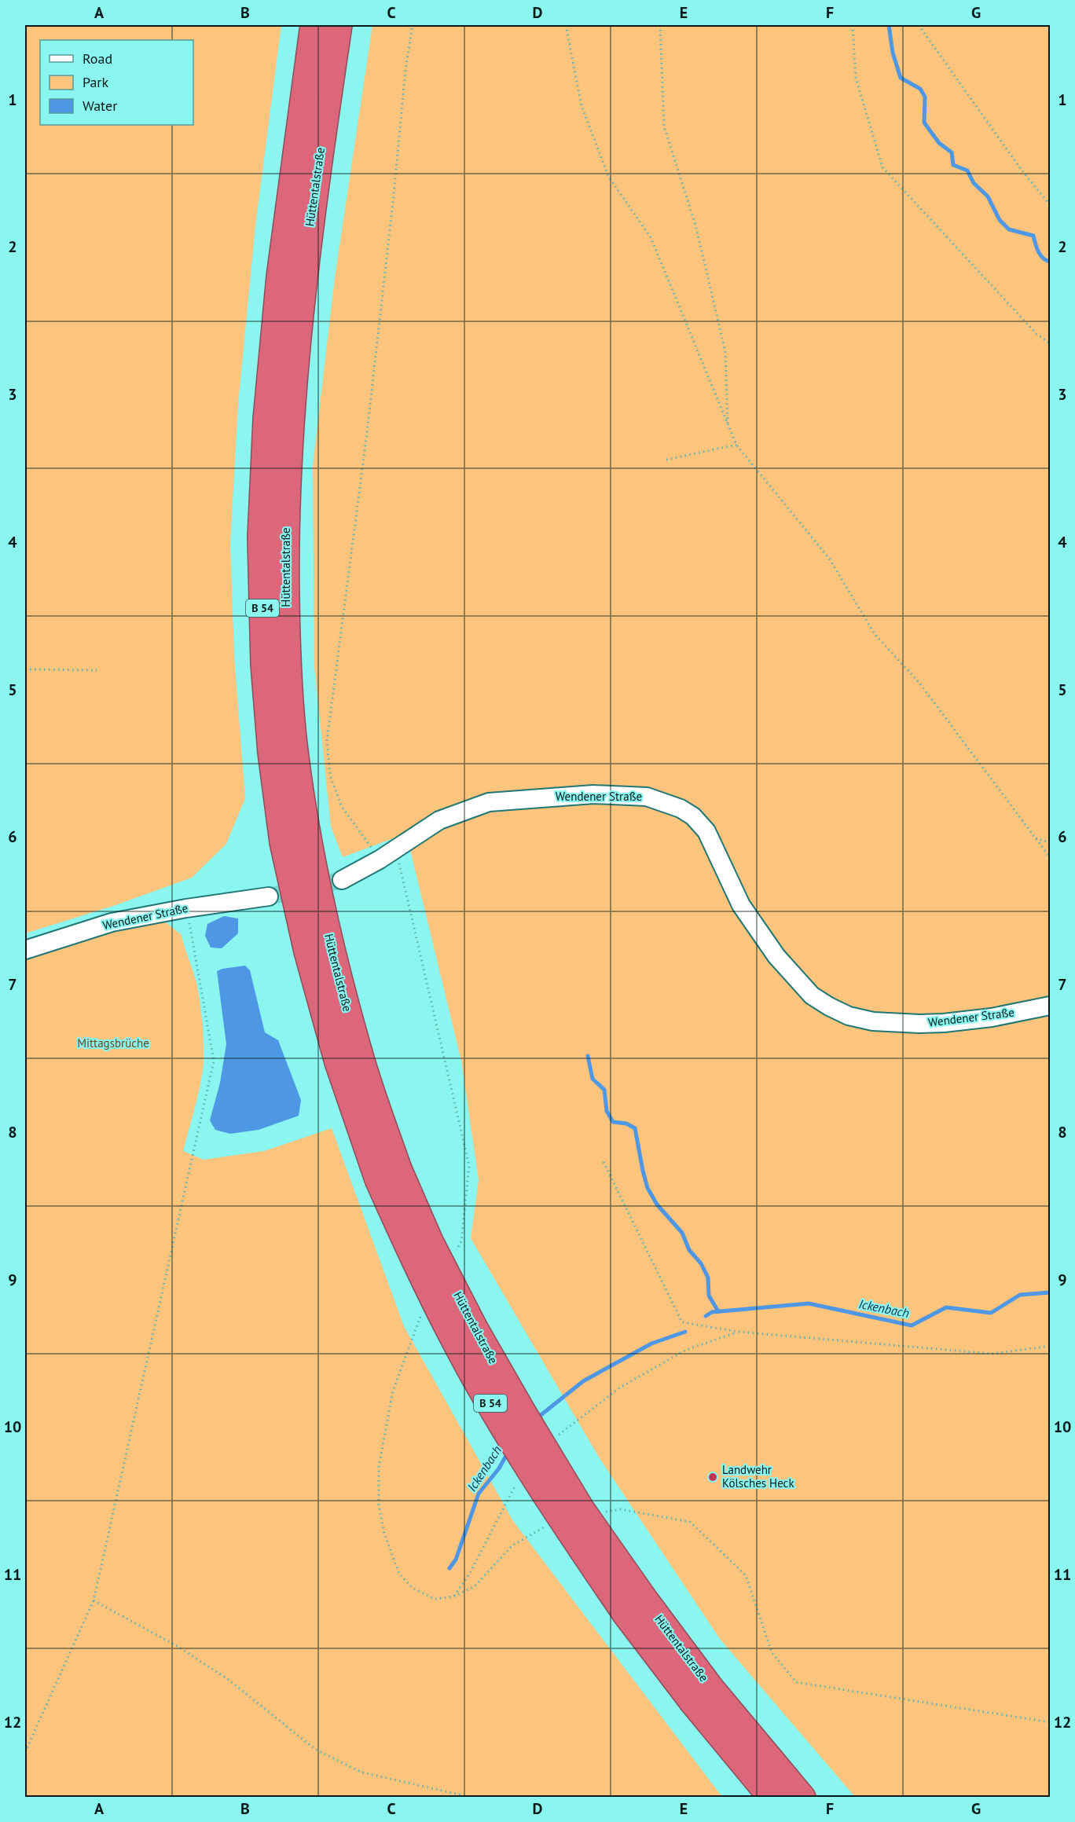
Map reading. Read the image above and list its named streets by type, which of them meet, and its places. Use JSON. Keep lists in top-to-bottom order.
{
  "streets": {
    "highway": ["Hüttentalstraße", "B 54"],
    "street": ["Wendener Straße"]
  },
  "water": ["Ickenbach"],
  "parks": ["Mittagsbrüche"],
  "places": ["Landwehr Kölsches Heck"],
  "legend": ["Road", "Park", "Water"],
  "grid": {
    "columns": [
      "A",
      "B",
      "C",
      "D",
      "E",
      "F",
      "G"
    ],
    "rows": [
      "1",
      "2",
      "3",
      "4",
      "5",
      "6",
      "7",
      "8",
      "9",
      "10",
      "11",
      "12"
    ]
  }
}
